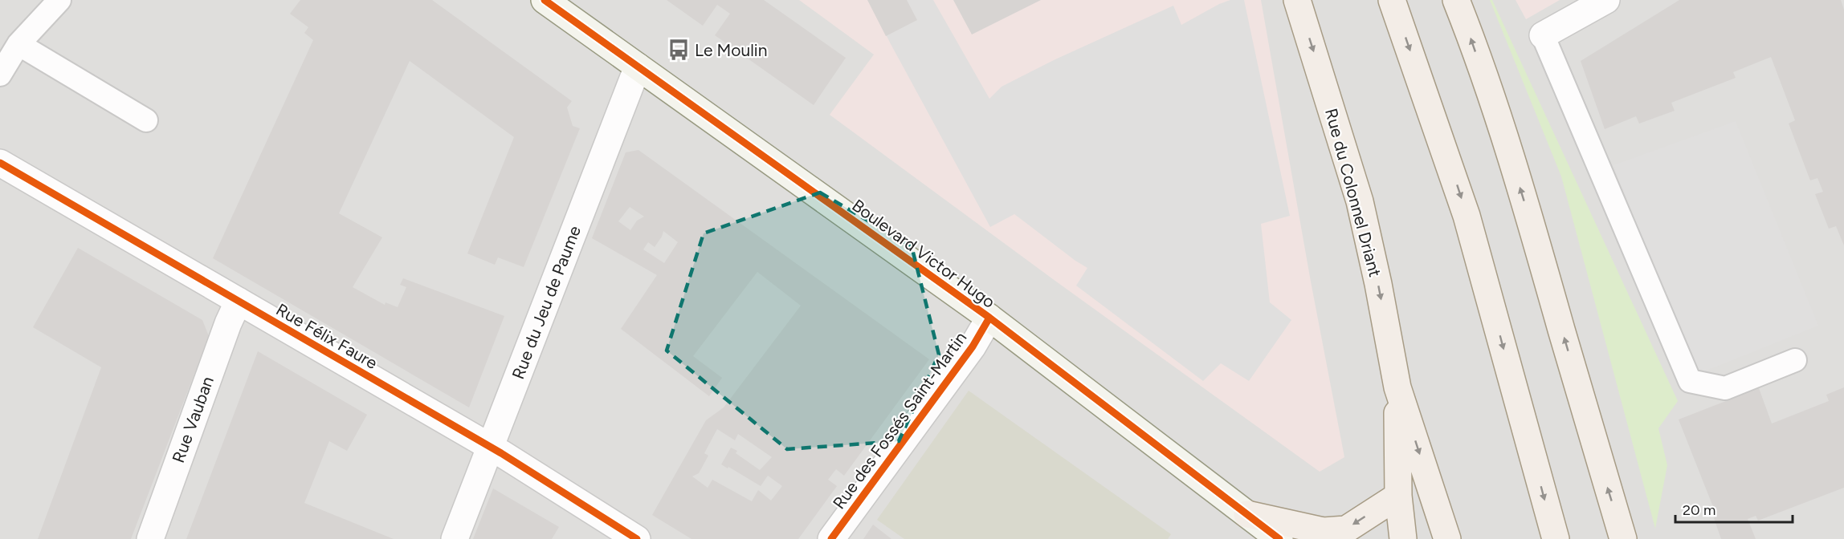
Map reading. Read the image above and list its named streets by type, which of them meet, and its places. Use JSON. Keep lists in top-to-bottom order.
{
  "streets": {
    "main road": ["Rue du Colonnel Driant", "Boulevard Victor Hugo"],
    "street": [
      "Rue du Jeu de Paume",
      "Rue Félix Faure",
      "Rue Vauban",
      "Rue des Fossés Saint-Martin"
    ]
  },
  "crossings": [
    ["Boulevard Victor Hugo", "Rue du Jeu de Paume"],
    ["Boulevard Victor Hugo", "Rue des Fossés Saint-Martin"],
    ["Rue du Jeu de Paume", "Rue Félix Faure"],
    ["Rue Félix Faure", "Rue Vauban"]
  ],
  "places": {
    "bus stop": ["Le Moulin"]
  },
  "scale_bar": "20 m"
}
